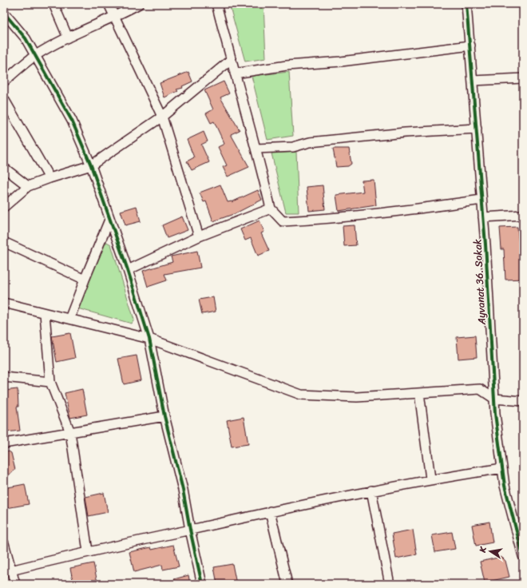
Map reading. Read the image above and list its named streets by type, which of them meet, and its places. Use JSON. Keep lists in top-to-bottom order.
{
  "streets": {
    "street": ["Ayvanat 36. Sokak"]
  },
  "north": "left"
}
